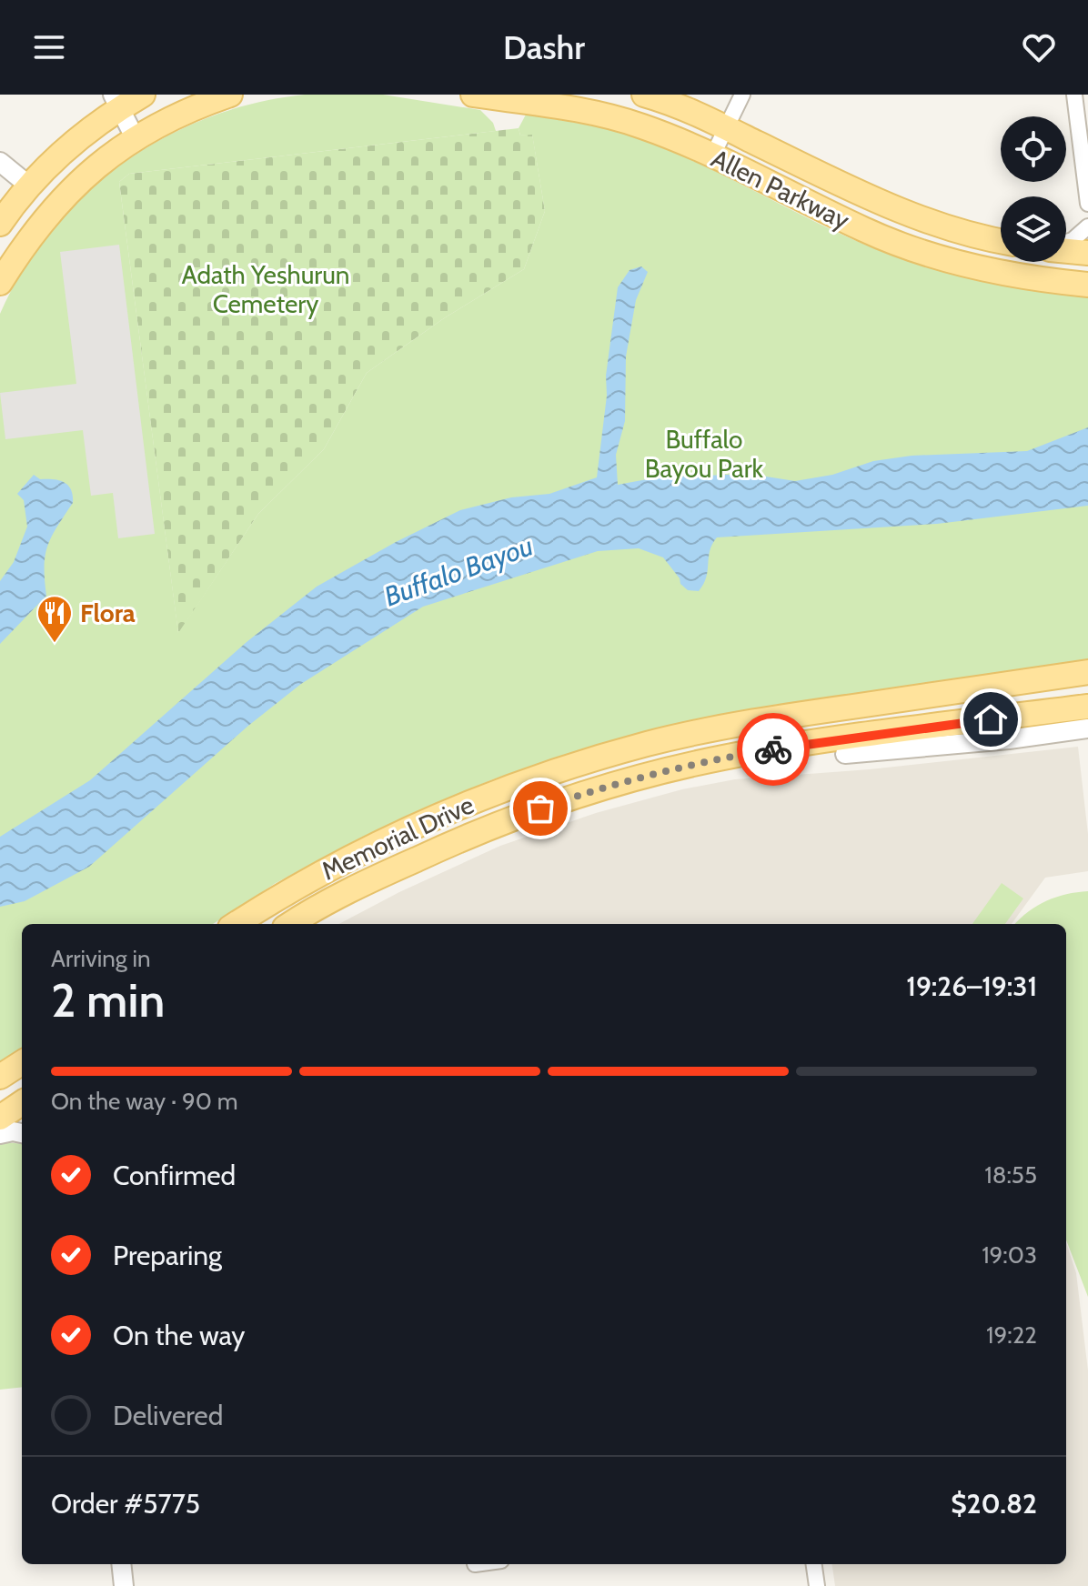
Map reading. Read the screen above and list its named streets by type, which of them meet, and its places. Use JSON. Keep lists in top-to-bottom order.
{
  "streets": {
    "main road": ["Allen Parkway", "Memorial Drive"]
  },
  "water": ["Buffalo Bayou"],
  "parks": ["Adath Yeshurun Cemetery", "Buffalo Bayou Park"],
  "places": {
    "restaurant": ["Flora"]
  },
  "page": {
    "header": "Dashr",
    "heading": ["2 min", "Arriving in", "19:26–19:31"],
    "panel": ["Order #5775", "$20.82"],
    "bar": "On the way · 90 m",
    "list": [
      ["Confirmed", "18:55"],
      ["Preparing", "19:03"],
      ["On the way", "19:22"],
      "Delivered"
    ]
  }
}
